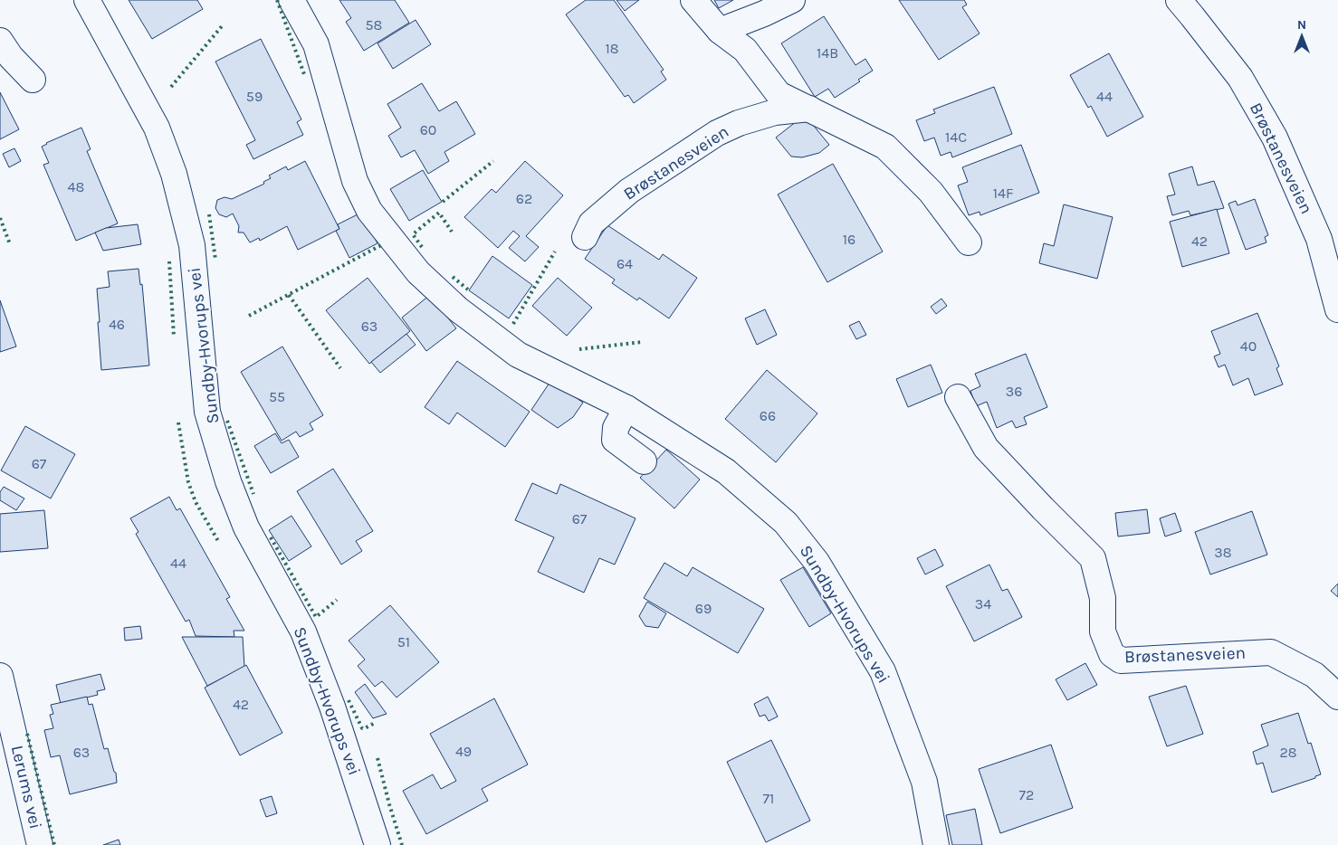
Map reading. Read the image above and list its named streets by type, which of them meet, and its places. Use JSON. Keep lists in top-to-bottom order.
{
  "streets": {
    "street": ["Brøstanesveien", "Sundby-Hvorups vei", "Lerums vei"]
  },
  "house_numbers": [
    "58",
    "18",
    "14B",
    "59",
    "44",
    "60",
    "14C",
    "48",
    "14F",
    "62",
    "16",
    "42",
    "64",
    "46",
    "63",
    "40",
    "36",
    "55",
    "66",
    "67",
    "67",
    "38",
    "44",
    "34",
    "69",
    "51",
    "42",
    "49",
    "63",
    "28",
    "72",
    "71"
  ],
  "north": "top"
}
